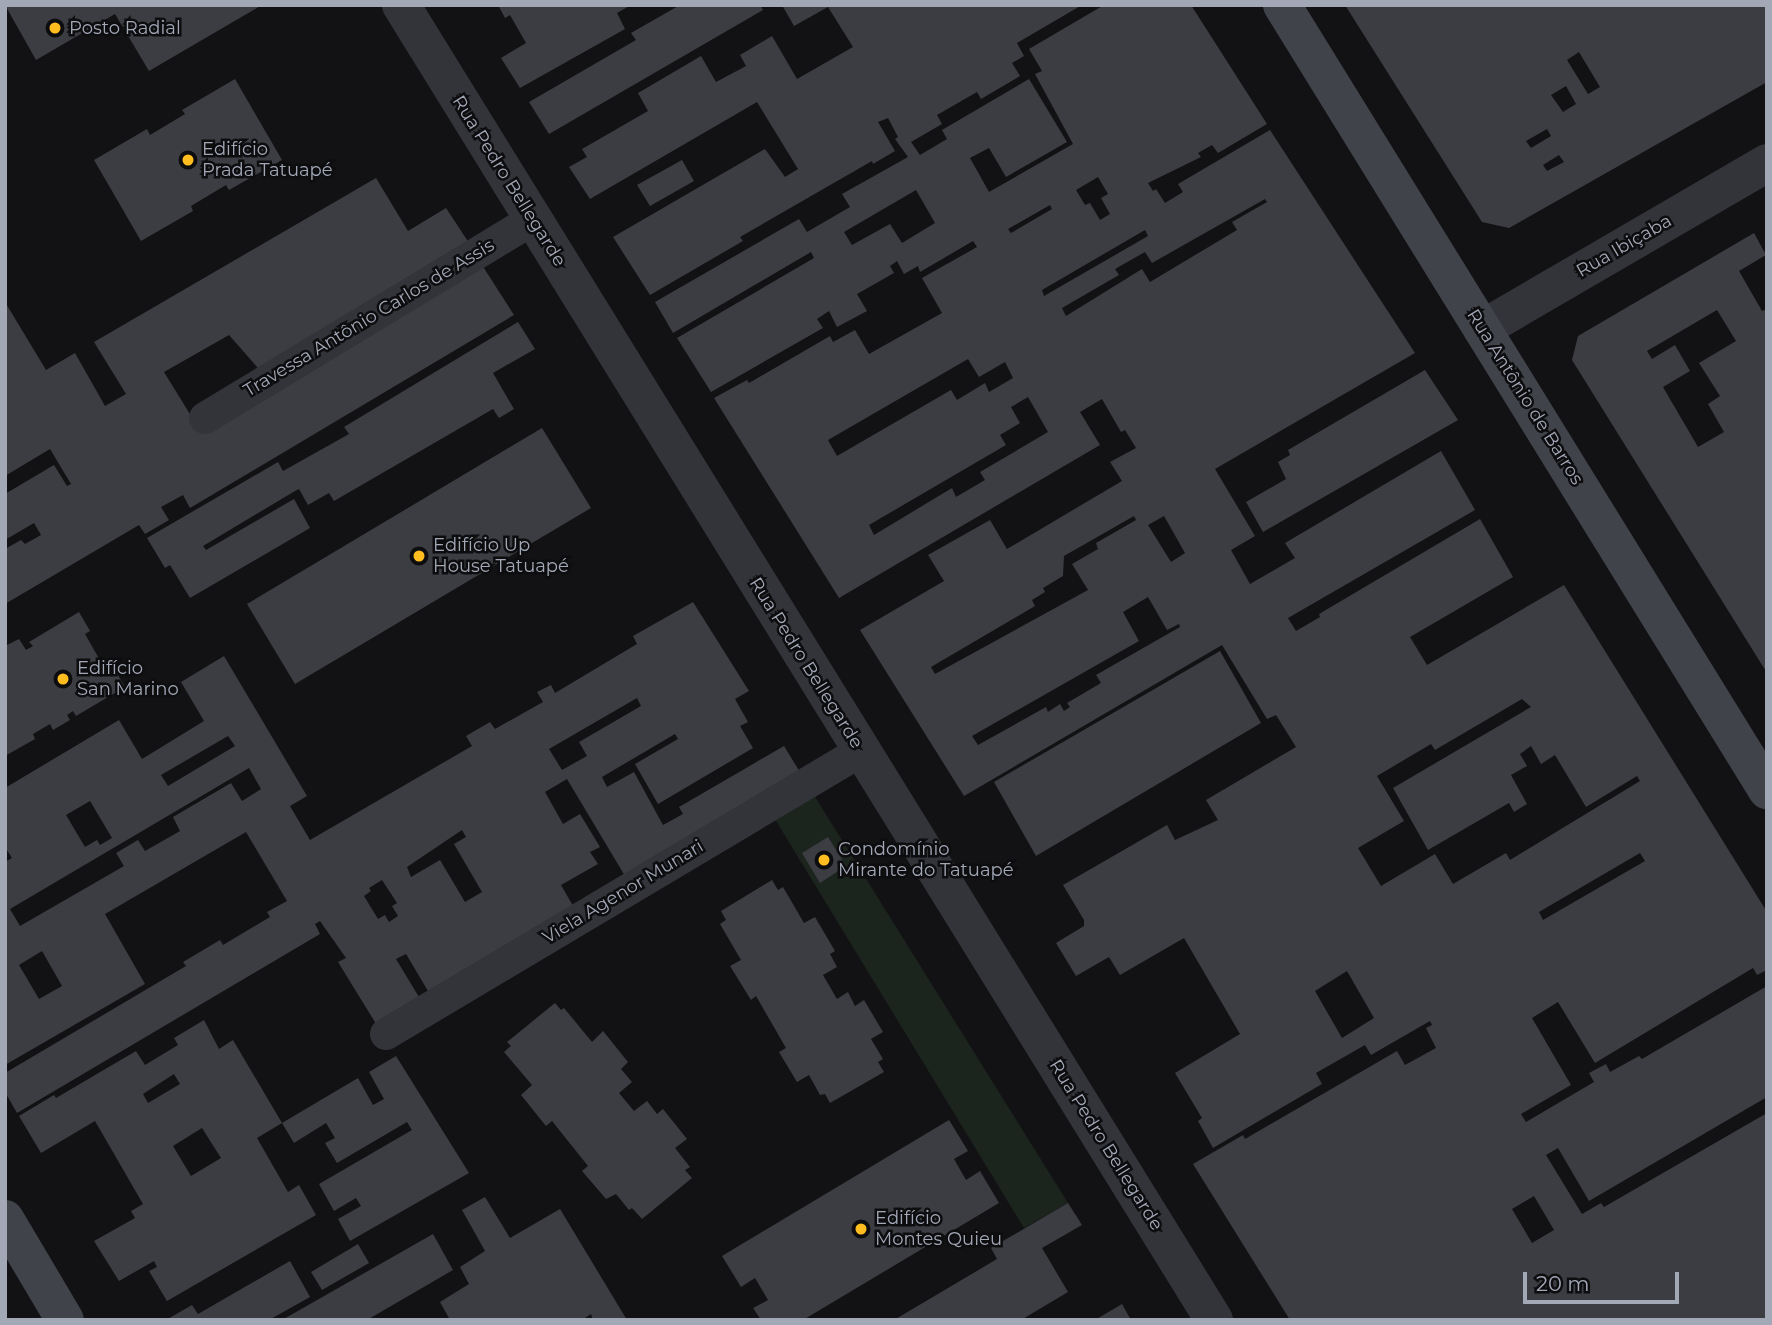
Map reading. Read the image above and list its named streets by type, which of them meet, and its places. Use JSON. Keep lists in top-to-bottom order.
{
  "streets": {
    "main road": ["Rua Antônio de Barros"],
    "street": ["Rua Pedro Bellegarde", "Rua Ibiçaba"],
    "lane": ["Travessa Antônio Carlos de Assis", "Viela Agenor Munari"]
  },
  "crossings": [
    ["Rua Pedro Bellegarde", "Travessa Antônio Carlos de Assis"],
    ["Rua Pedro Bellegarde", "Viela Agenor Munari"],
    ["Rua Ibiçaba", "Rua Antônio de Barros"]
  ],
  "places": [
    "Posto Radial",
    "Edifício Prada Tatuapé",
    "Edifício Up House Tatuapé",
    "Edifício San Marino",
    "Condomínio Mirante do Tatuapé",
    "Edifício Montes Quieu"
  ],
  "scale_bar": "20 m"
}
